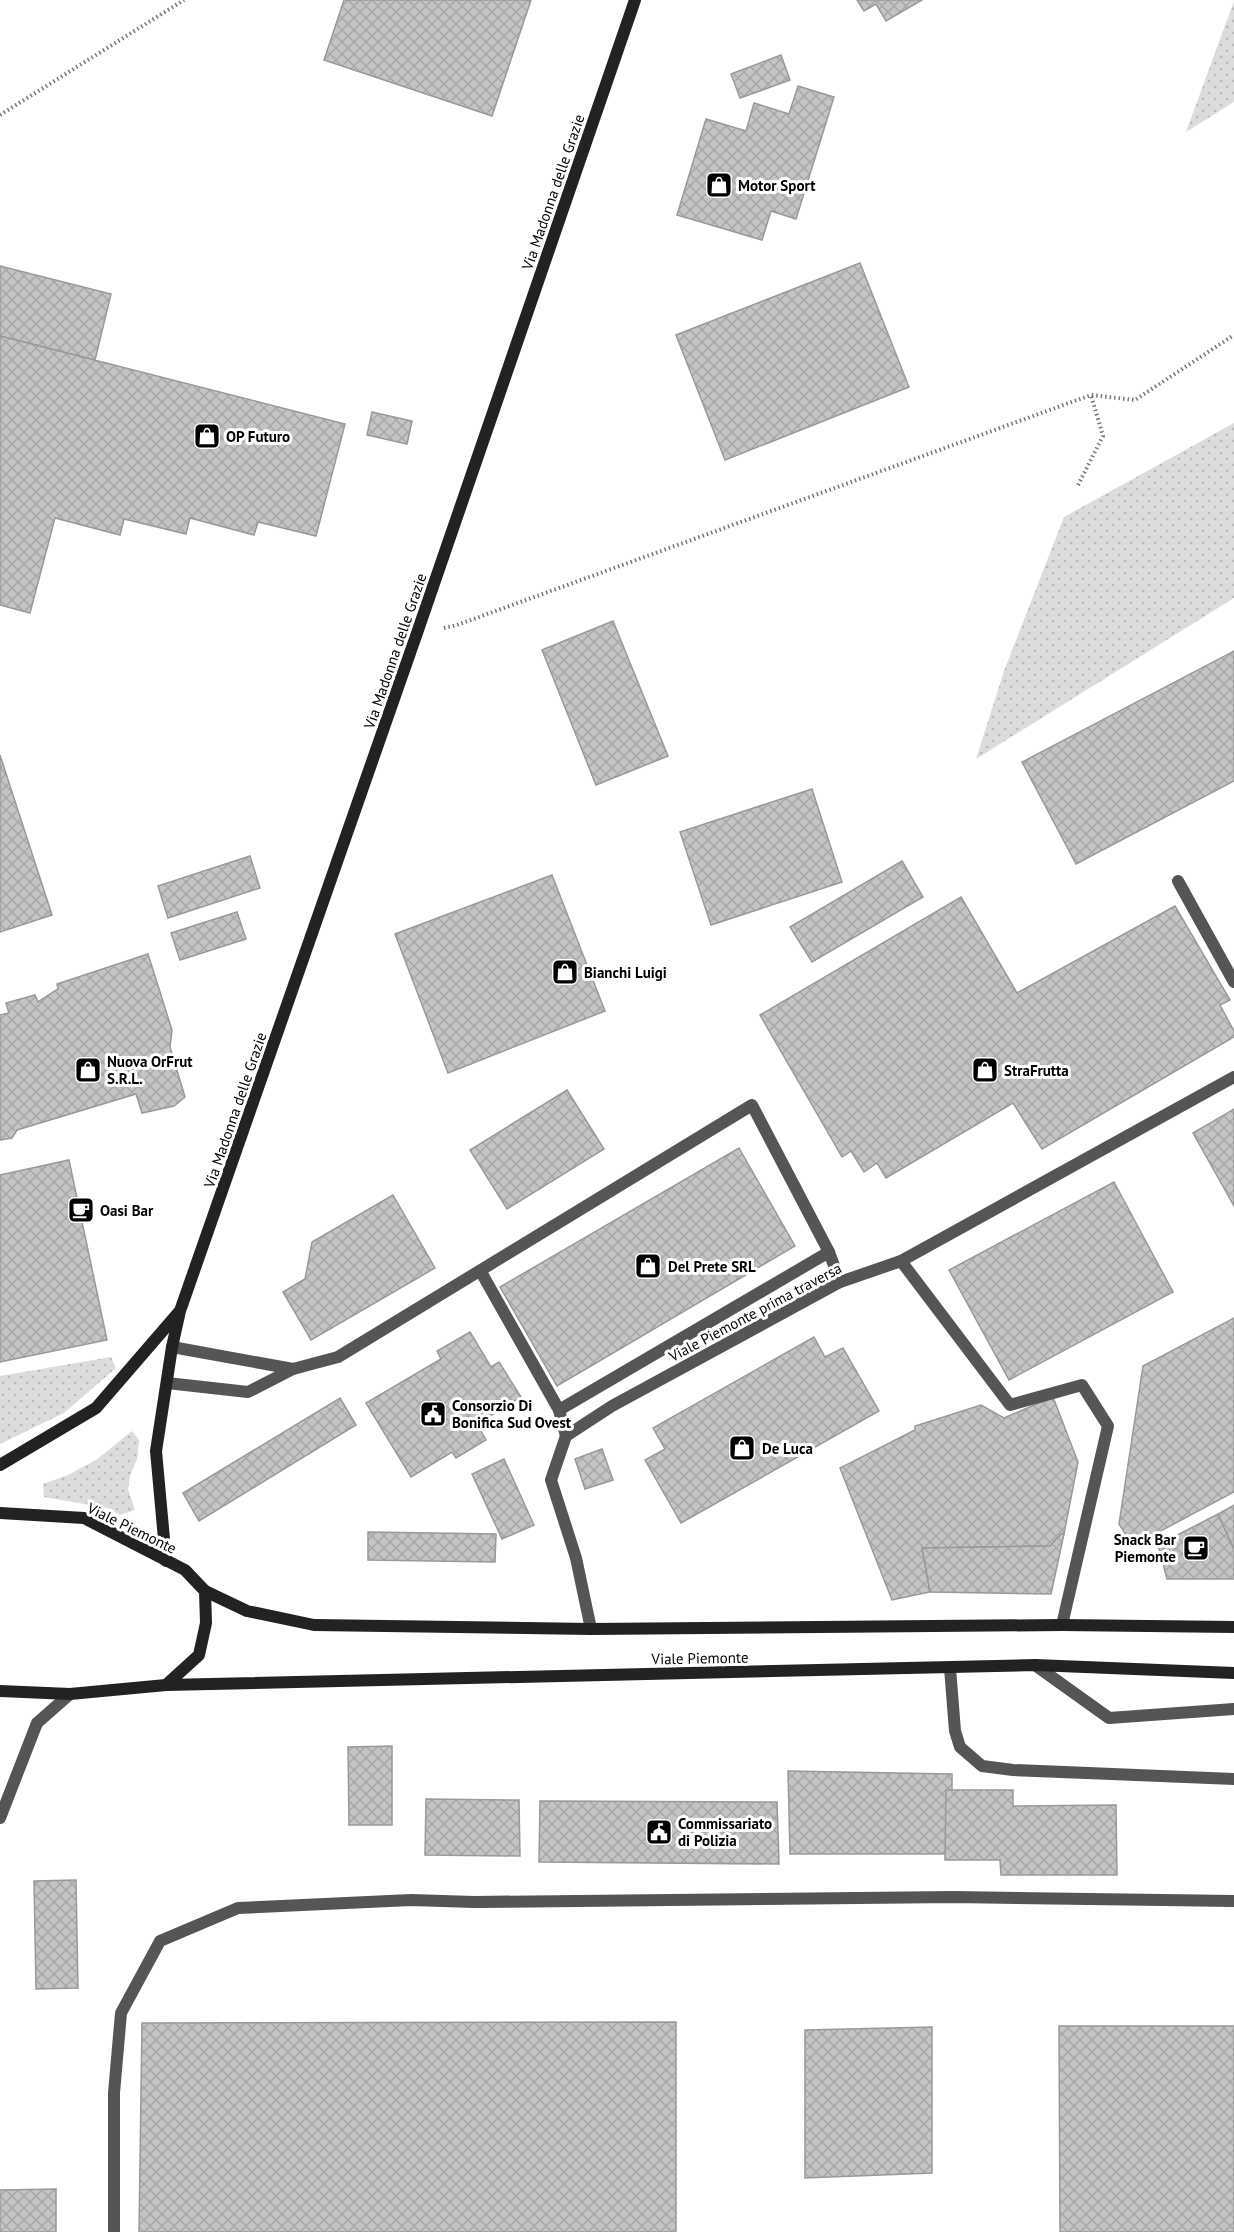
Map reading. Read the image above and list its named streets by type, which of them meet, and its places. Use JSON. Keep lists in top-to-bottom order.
{
  "streets": {
    "street": ["Via Madonna delle Grazie", "Viale Piemonte prima traversa", "Viale Piemonte"]
  },
  "places": {
    "shop": [
      "Motor Sport",
      "OP Futuro",
      "Bianchi Luigi",
      "Nuova OrFrut S.R.L.",
      "StraFrutta",
      "Del Prete SRL",
      "De Luca"
    ],
    "cafe": ["Oasi Bar", "Snack Bar Piemonte"],
    "public building": ["Consorzio Di Bonifica Sud Ovest", "Commissariato di Polizia"]
  }
}
